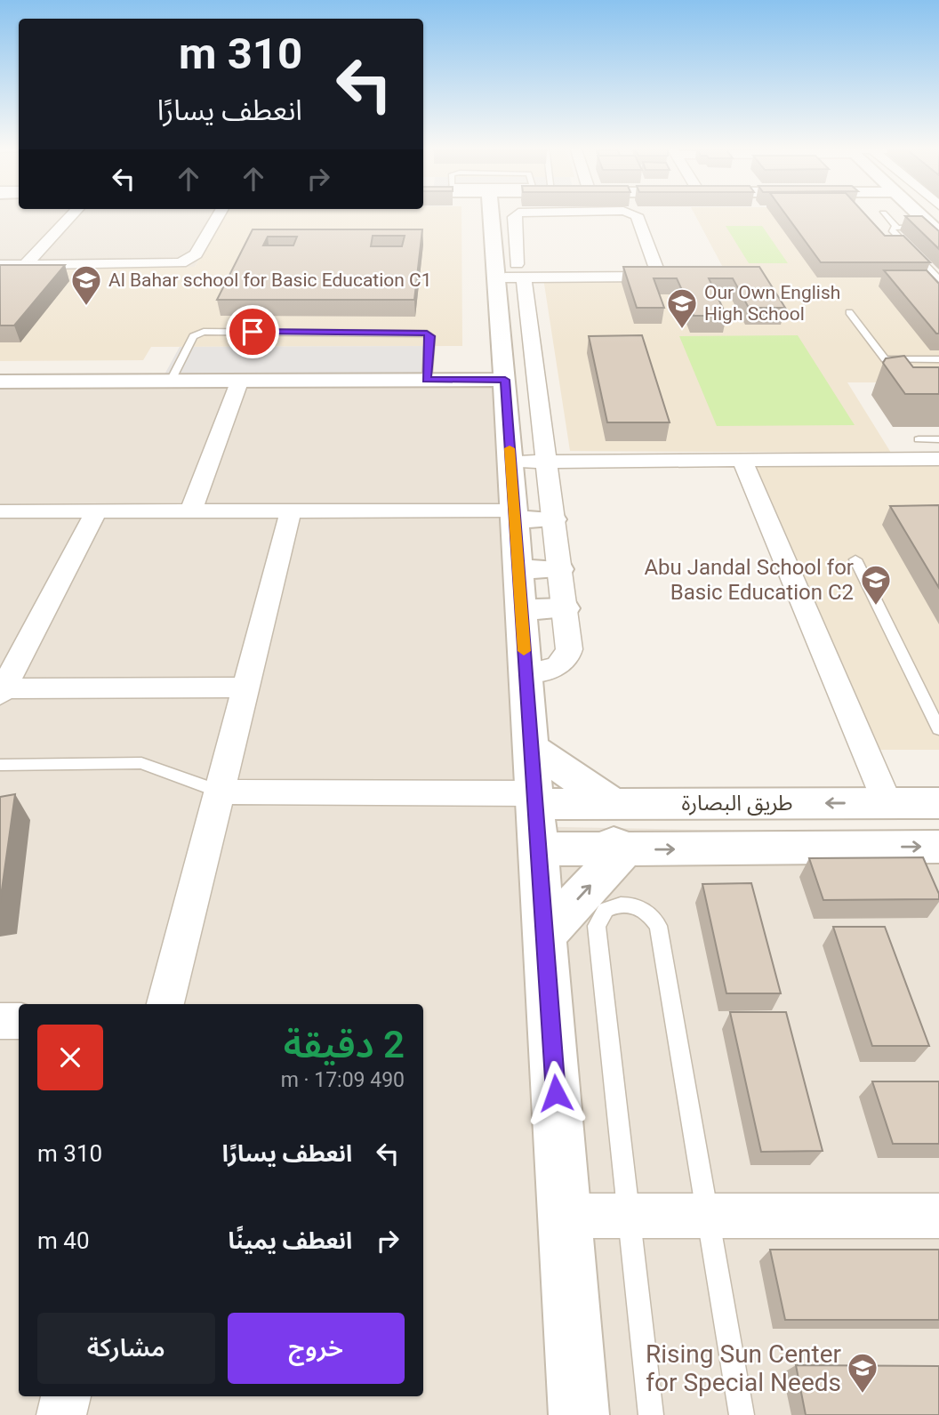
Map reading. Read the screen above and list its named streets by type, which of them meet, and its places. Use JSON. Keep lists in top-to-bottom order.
{
  "streets": {
    "street": ["طريق البصارة"]
  },
  "places": {
    "school or university": [
      "Al Bahar school for Basic Education C1",
      "Our Own English High School",
      "Abu Jandal School for Basic Education C2",
      "Rising Sun Center for Special Needs"
    ]
  },
  "page": {
    "turn": ["310 m", "انعطف يسارًا"],
    "heading": ["2 دقيقة", "490 m · 17:09"],
    "list": [
      {
        "name": "انعطف يسارًا",
        "value": "310 m"
      },
      {
        "name": "انعطف يمينًا",
        "value": "40 m"
      }
    ],
    "buttons": ["خروج", "مشاركة"]
  }
}
